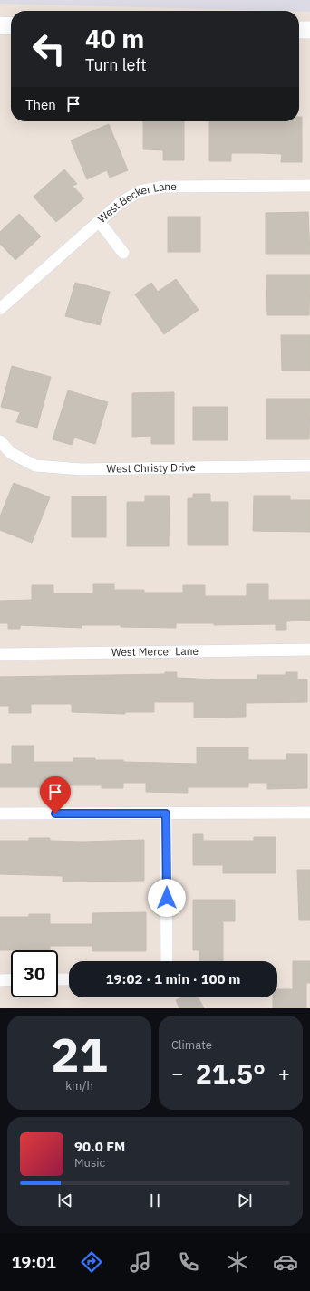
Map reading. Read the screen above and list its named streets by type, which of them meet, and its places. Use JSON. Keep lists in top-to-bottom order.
{
  "streets": {
    "street": ["West Becker Lane", "West Christy Drive", "West Mercer Lane"]
  },
  "page": {
    "turn": ["40 m", "Turn left"],
    "then": "Then",
    "limit": "30",
    "trip": "19:02 · 1 min · 100 m",
    "tile": [
      ["21", "km/h"],
      "Climate"
    ],
    "heat": ["−", "21.5°", "+"],
    "song": ["90.0 FM", "Music"],
    "tabs": "19:01"
  }
}
